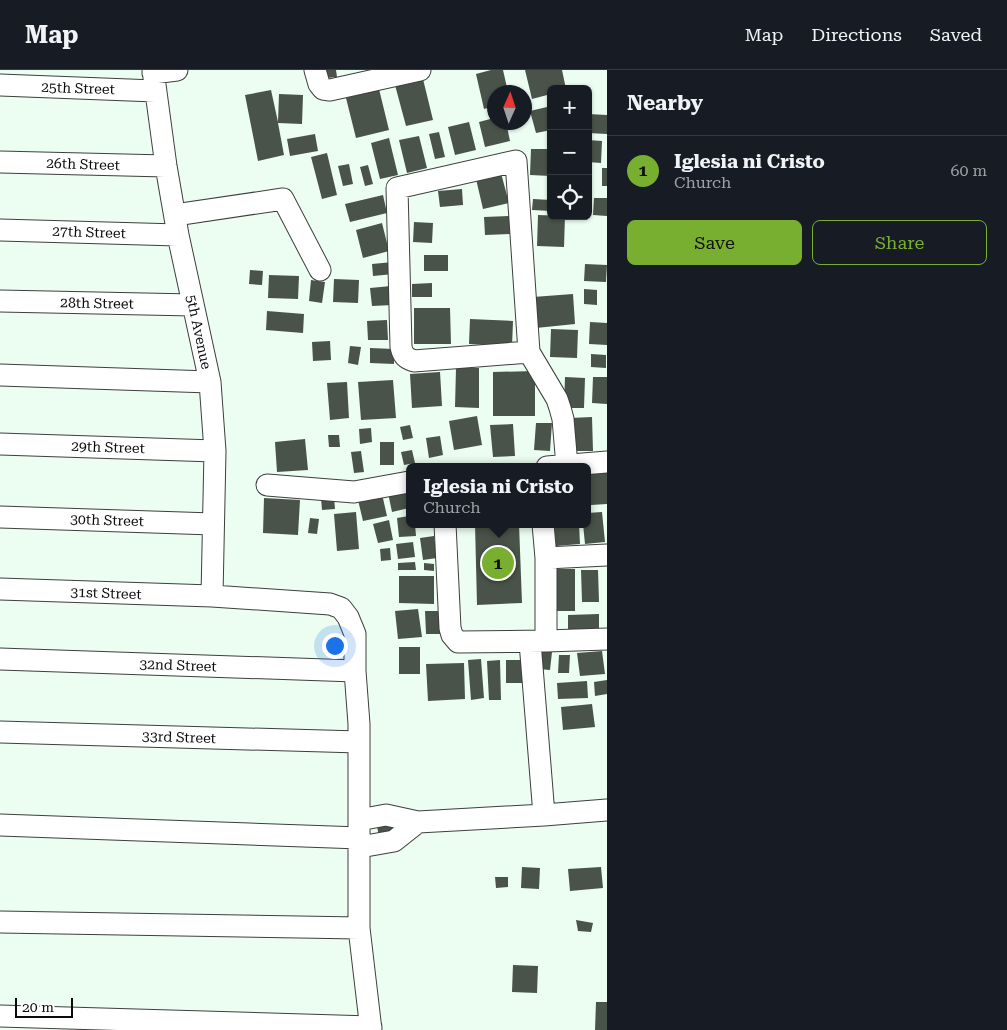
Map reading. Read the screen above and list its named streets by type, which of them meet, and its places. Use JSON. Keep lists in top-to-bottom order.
{
  "streets": {
    "street": [
      "25th Street",
      "26th Street",
      "27th Street",
      "28th Street",
      "5th Avenue",
      "29th Street",
      "30th Street",
      "31st Street",
      "32nd Street",
      "33rd Street"
    ]
  },
  "crossings": [
    ["25th Street", "5th Avenue"],
    ["26th Street", "5th Avenue"],
    ["27th Street", "5th Avenue"],
    ["28th Street", "5th Avenue"],
    ["5th Avenue", "29th Street"],
    ["5th Avenue", "30th Street"],
    ["5th Avenue", "31st Street"],
    ["31st Street", "32nd Street"]
  ],
  "scale_bar": "20 m",
  "north": "top",
  "page": {
    "header": "Map",
    "nav": ["Map", "Directions", "Saved"],
    "heading": "Nearby",
    "map_buttons": ["+", "−"],
    "list": [
      {
        "mark": "1",
        "name": "Iglesia ni Cristo",
        "note": "Church",
        "value": "60 m"
      }
    ],
    "buttons": ["Save", "Share"],
    "popup": ["Iglesia ni Cristo", "Church"],
    "pins": "1",
    "scale": "20 m"
  }
}
